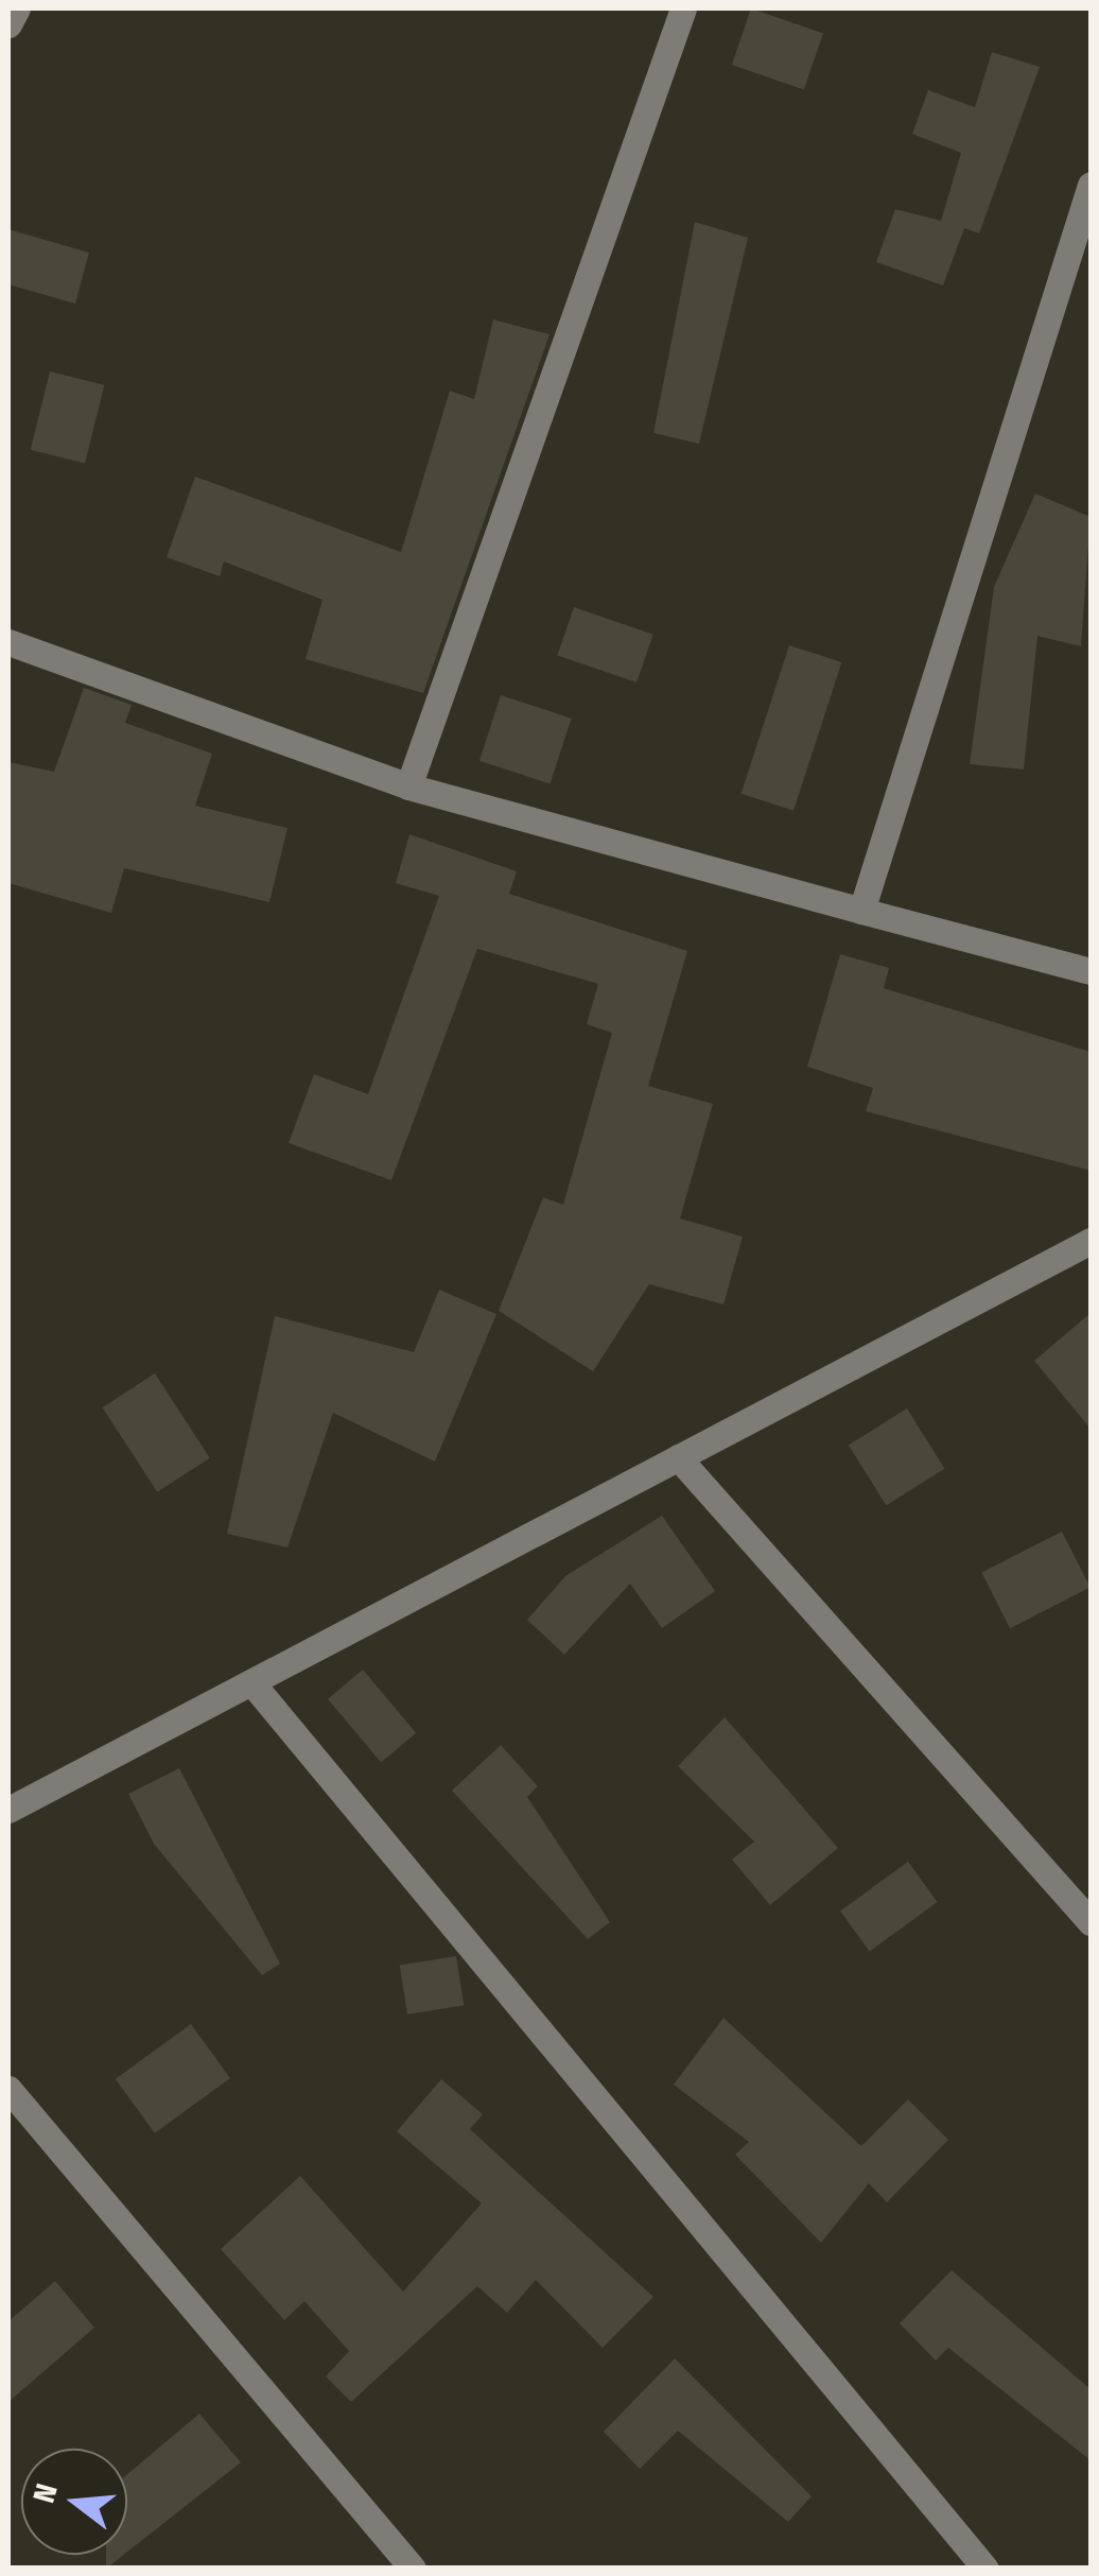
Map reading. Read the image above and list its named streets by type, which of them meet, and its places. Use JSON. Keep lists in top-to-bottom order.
{
  "north": "left"
}
